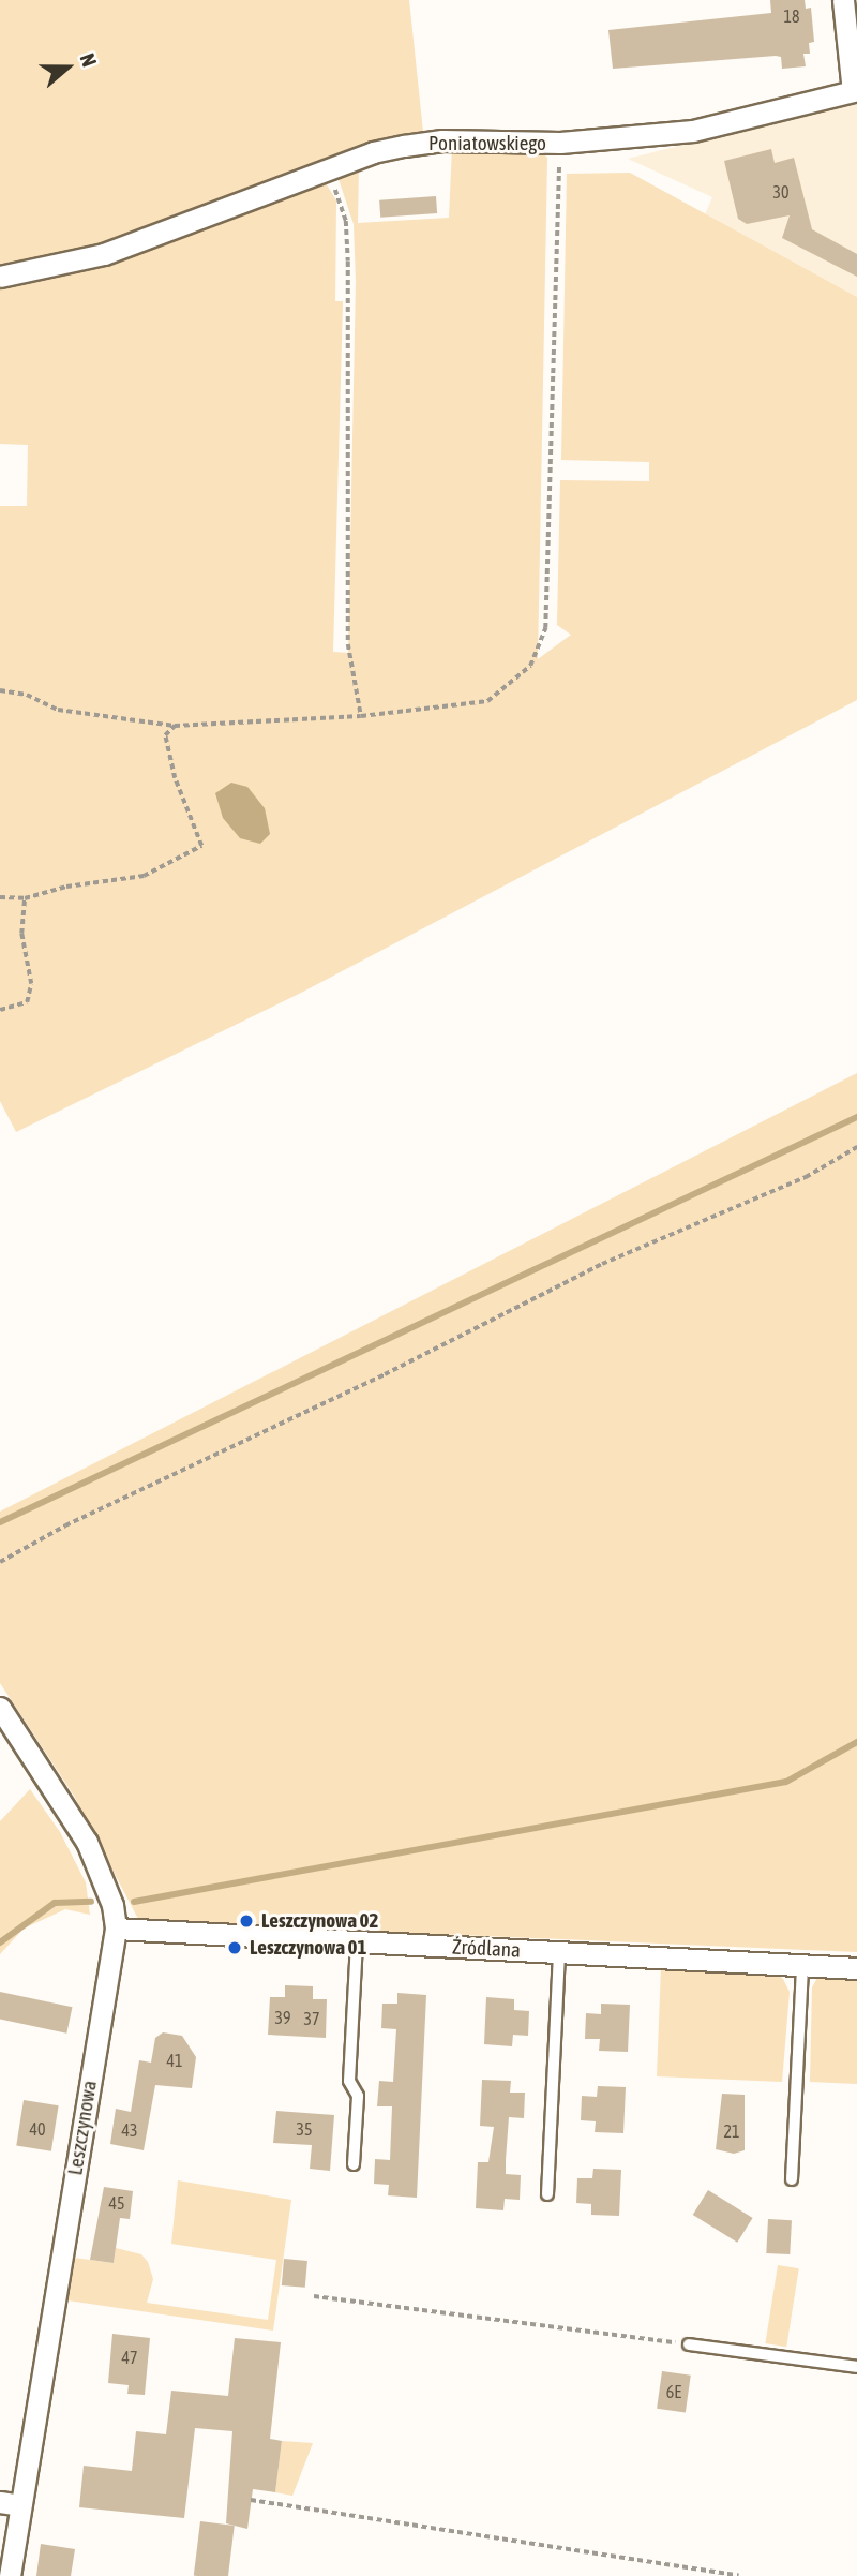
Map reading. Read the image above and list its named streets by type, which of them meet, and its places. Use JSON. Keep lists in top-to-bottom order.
{
  "streets": {
    "street": ["Poniatowskiego", "Źródlana", "Leszczynowa"]
  },
  "crossings": [
    ["Źródlana", "Leszczynowa"]
  ],
  "places": ["Leszczynowa 02", "Leszczynowa 01"],
  "house_numbers": [
    "18",
    "30",
    "39",
    "37",
    "41",
    "40",
    "35",
    "43",
    "21",
    "45",
    "47",
    "6E"
  ],
  "north": "right"
}
